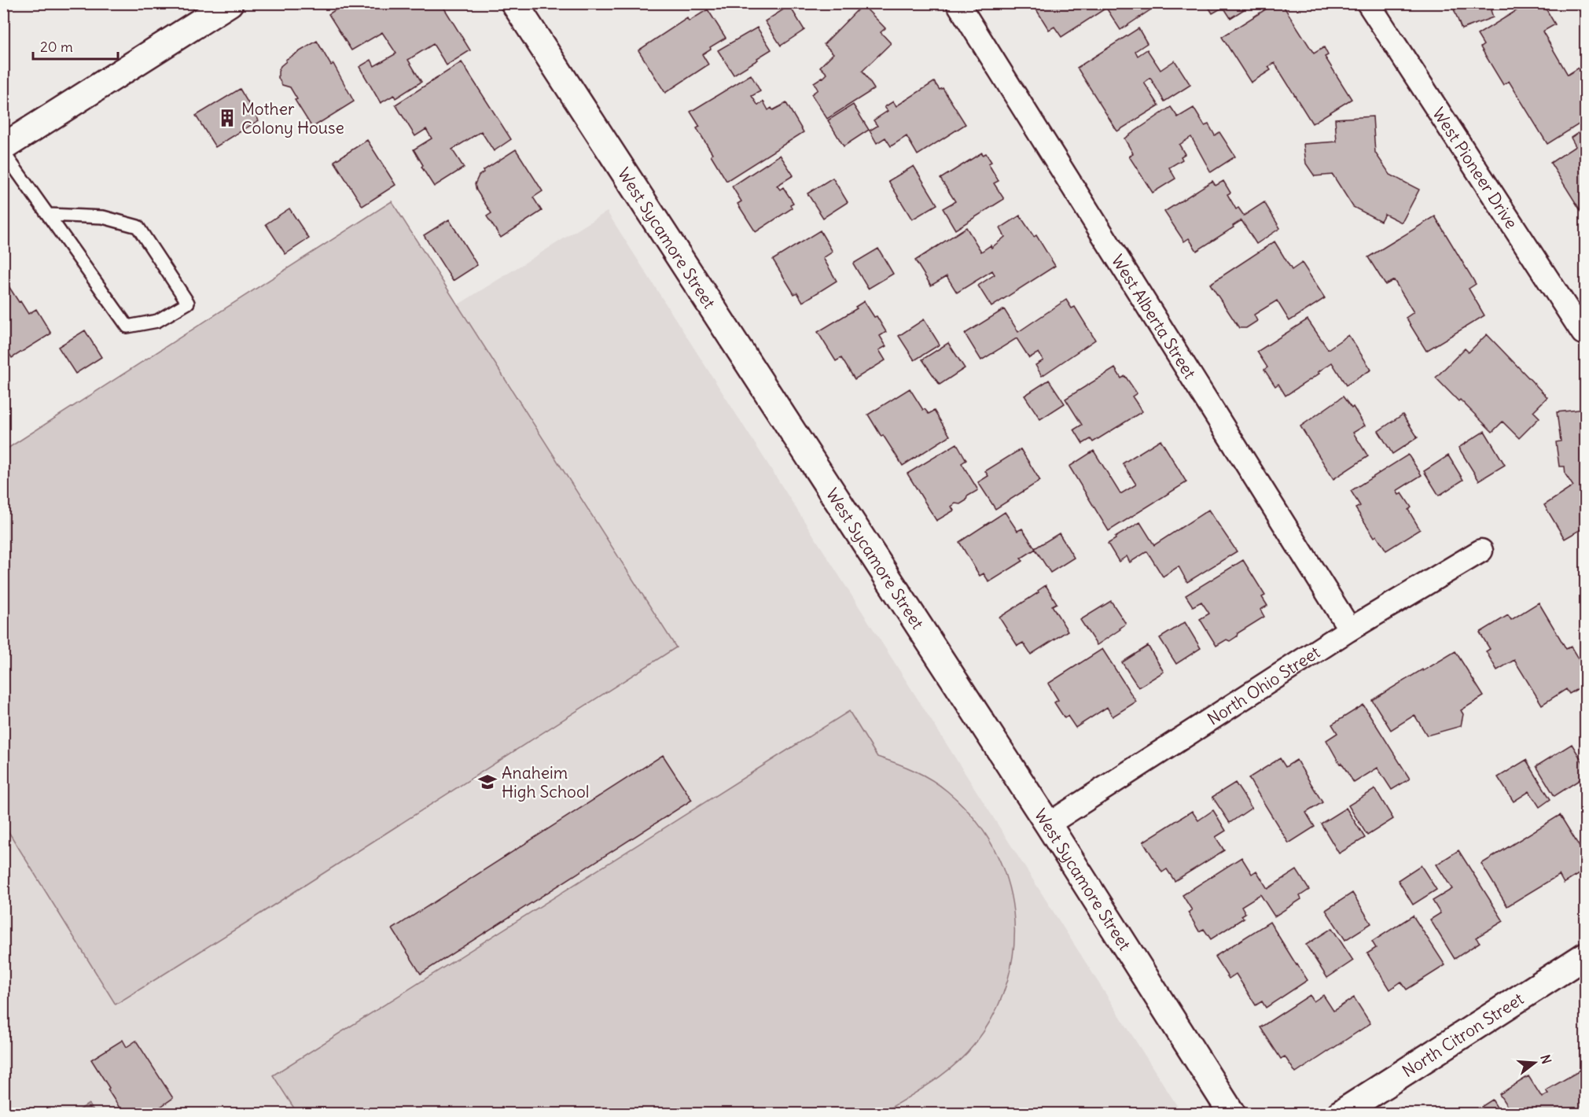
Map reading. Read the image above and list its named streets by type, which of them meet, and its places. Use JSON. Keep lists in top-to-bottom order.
{
  "streets": {
    "street": [
      "West Pioneer Drive",
      "West Sycamore Street",
      "West Alberta Street",
      "North Ohio Street",
      "North Citron Street"
    ]
  },
  "crossings": [
    ["West Sycamore Street", "North Ohio Street"],
    ["West Alberta Street", "North Ohio Street"]
  ],
  "places": {
    "building": ["Mother Colony House"],
    "school or university": ["Anaheim High School"]
  },
  "scale_bar": "20 m",
  "north": "right"
}
